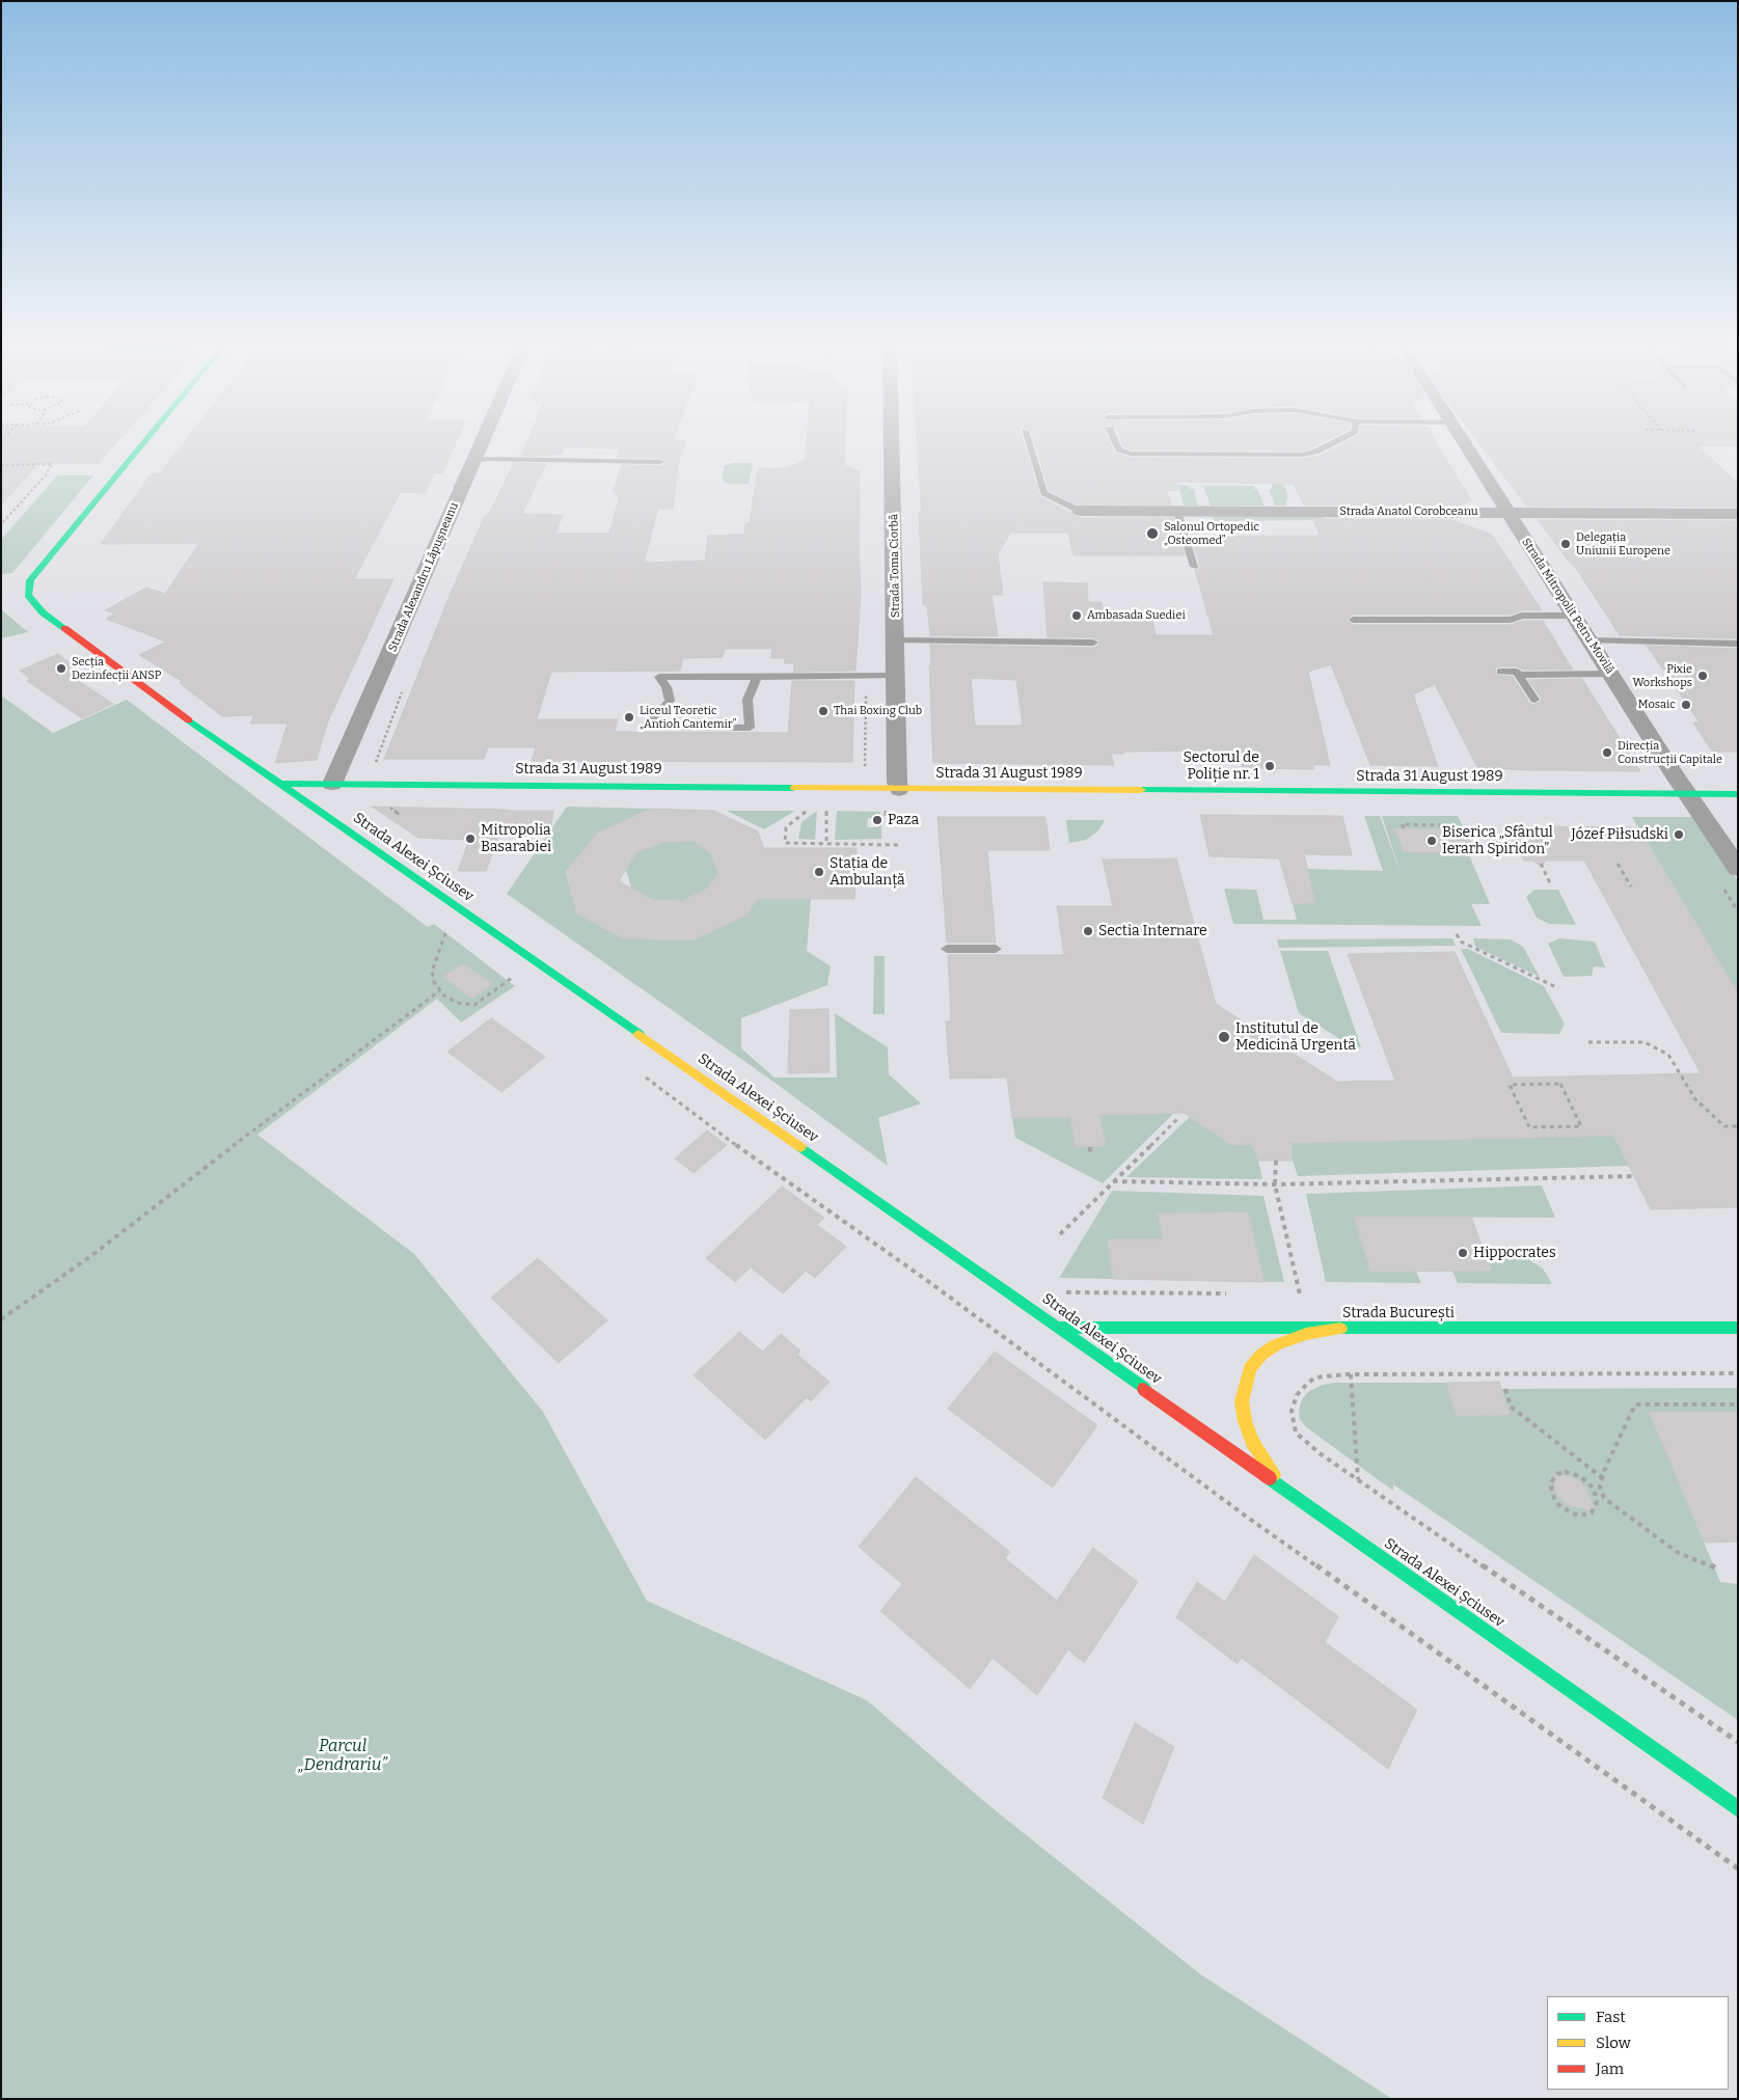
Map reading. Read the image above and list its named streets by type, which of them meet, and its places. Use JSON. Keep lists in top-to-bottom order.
{
  "streets": {
    "main road": ["Strada 31 August 1989", "Strada Alexei Șciusev", "Strada București"],
    "street": [
      "Strada Anatol Corobceanu",
      "Strada Toma Ciorbă",
      "Strada Alexandru Lăpușneanu",
      "Strada Mitropolit Petru Movilă"
    ]
  },
  "crossings": [
    ["Strada Anatol Corobceanu", "Strada Mitropolit Petru Movilă"],
    ["Strada Toma Ciorbă", "Strada 31 August 1989"],
    ["Strada Alexandru Lăpușneanu", "Strada 31 August 1989"],
    ["Strada Mitropolit Petru Movilă", "Strada 31 August 1989"],
    ["Strada 31 August 1989", "Strada Alexei Șciusev"],
    ["Strada Alexei Șciusev", "Strada București"]
  ],
  "parks": ["Parcul „Dendrariu”"],
  "places": [
    "Salonul Ortopedic „Osteomed”",
    "Delegația Uniunii Europene",
    "Ambasada Suediei",
    "Secția Dezinfecții ANSP",
    "Pixie Workshops",
    "Mosaic",
    "Thai Boxing Club",
    "Liceul Teoretic „Antioh Cantemir”",
    "Direcția Construcții Capitale",
    "Sectorul de Poliție nr. 1",
    "Paza",
    "Józef Piłsudski",
    "Mitropolia Basarabiei",
    "Biserica „Sfântul Ierarh Spiridon”",
    "Stația de Ambulanță",
    "Sectia Internare",
    "Institutul de Medicină Urgentă",
    "Hippocrates"
  ],
  "legend": ["Fast", "Slow", "Jam"]
}
